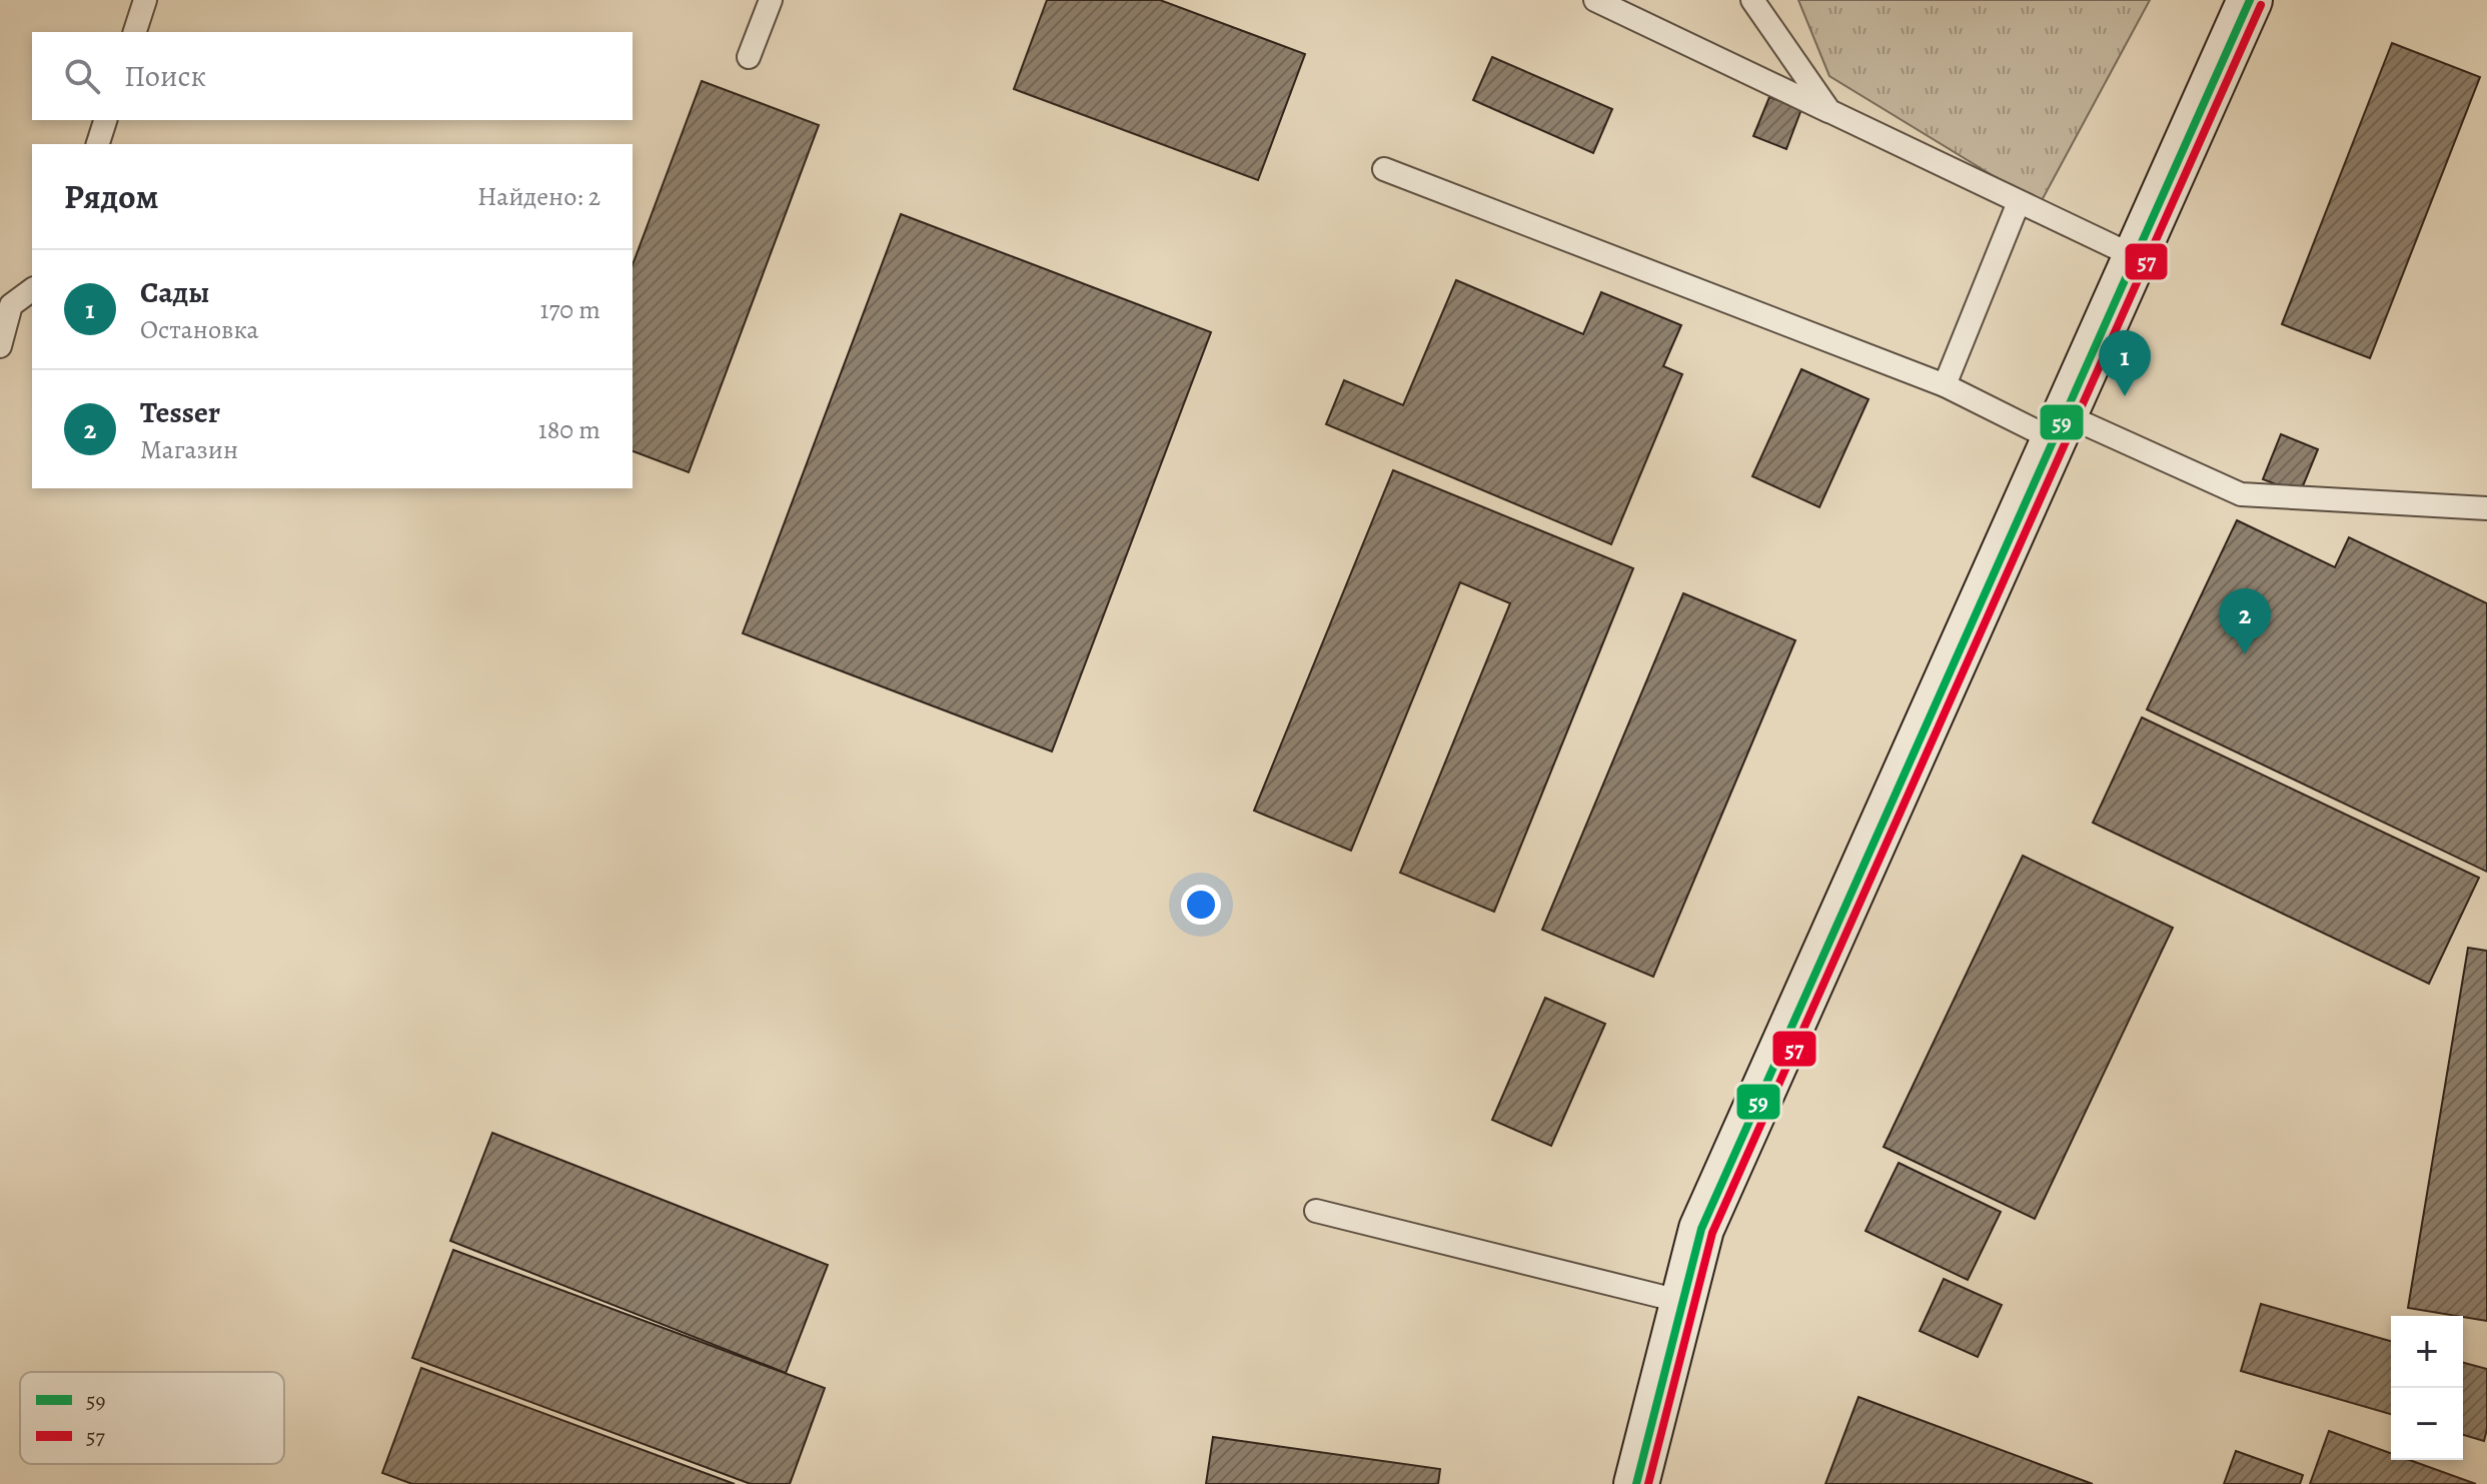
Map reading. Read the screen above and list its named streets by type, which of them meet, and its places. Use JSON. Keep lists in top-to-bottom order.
{
  "lines": ["transit line 59", "transit line 57"],
  "legend": ["59", "57"],
  "page": {
    "search": "Поиск",
    "heading": ["Рядом", "Найдено: 2"],
    "list": [
      {
        "mark": "1",
        "name": "Сады",
        "note": "Остановка",
        "value": "170 m"
      },
      {
        "mark": "2",
        "name": "Tesser",
        "note": "Магазин",
        "value": "180 m"
      }
    ],
    "pins": ["1", "2"],
    "map_buttons": ["+", "−"]
  }
}
